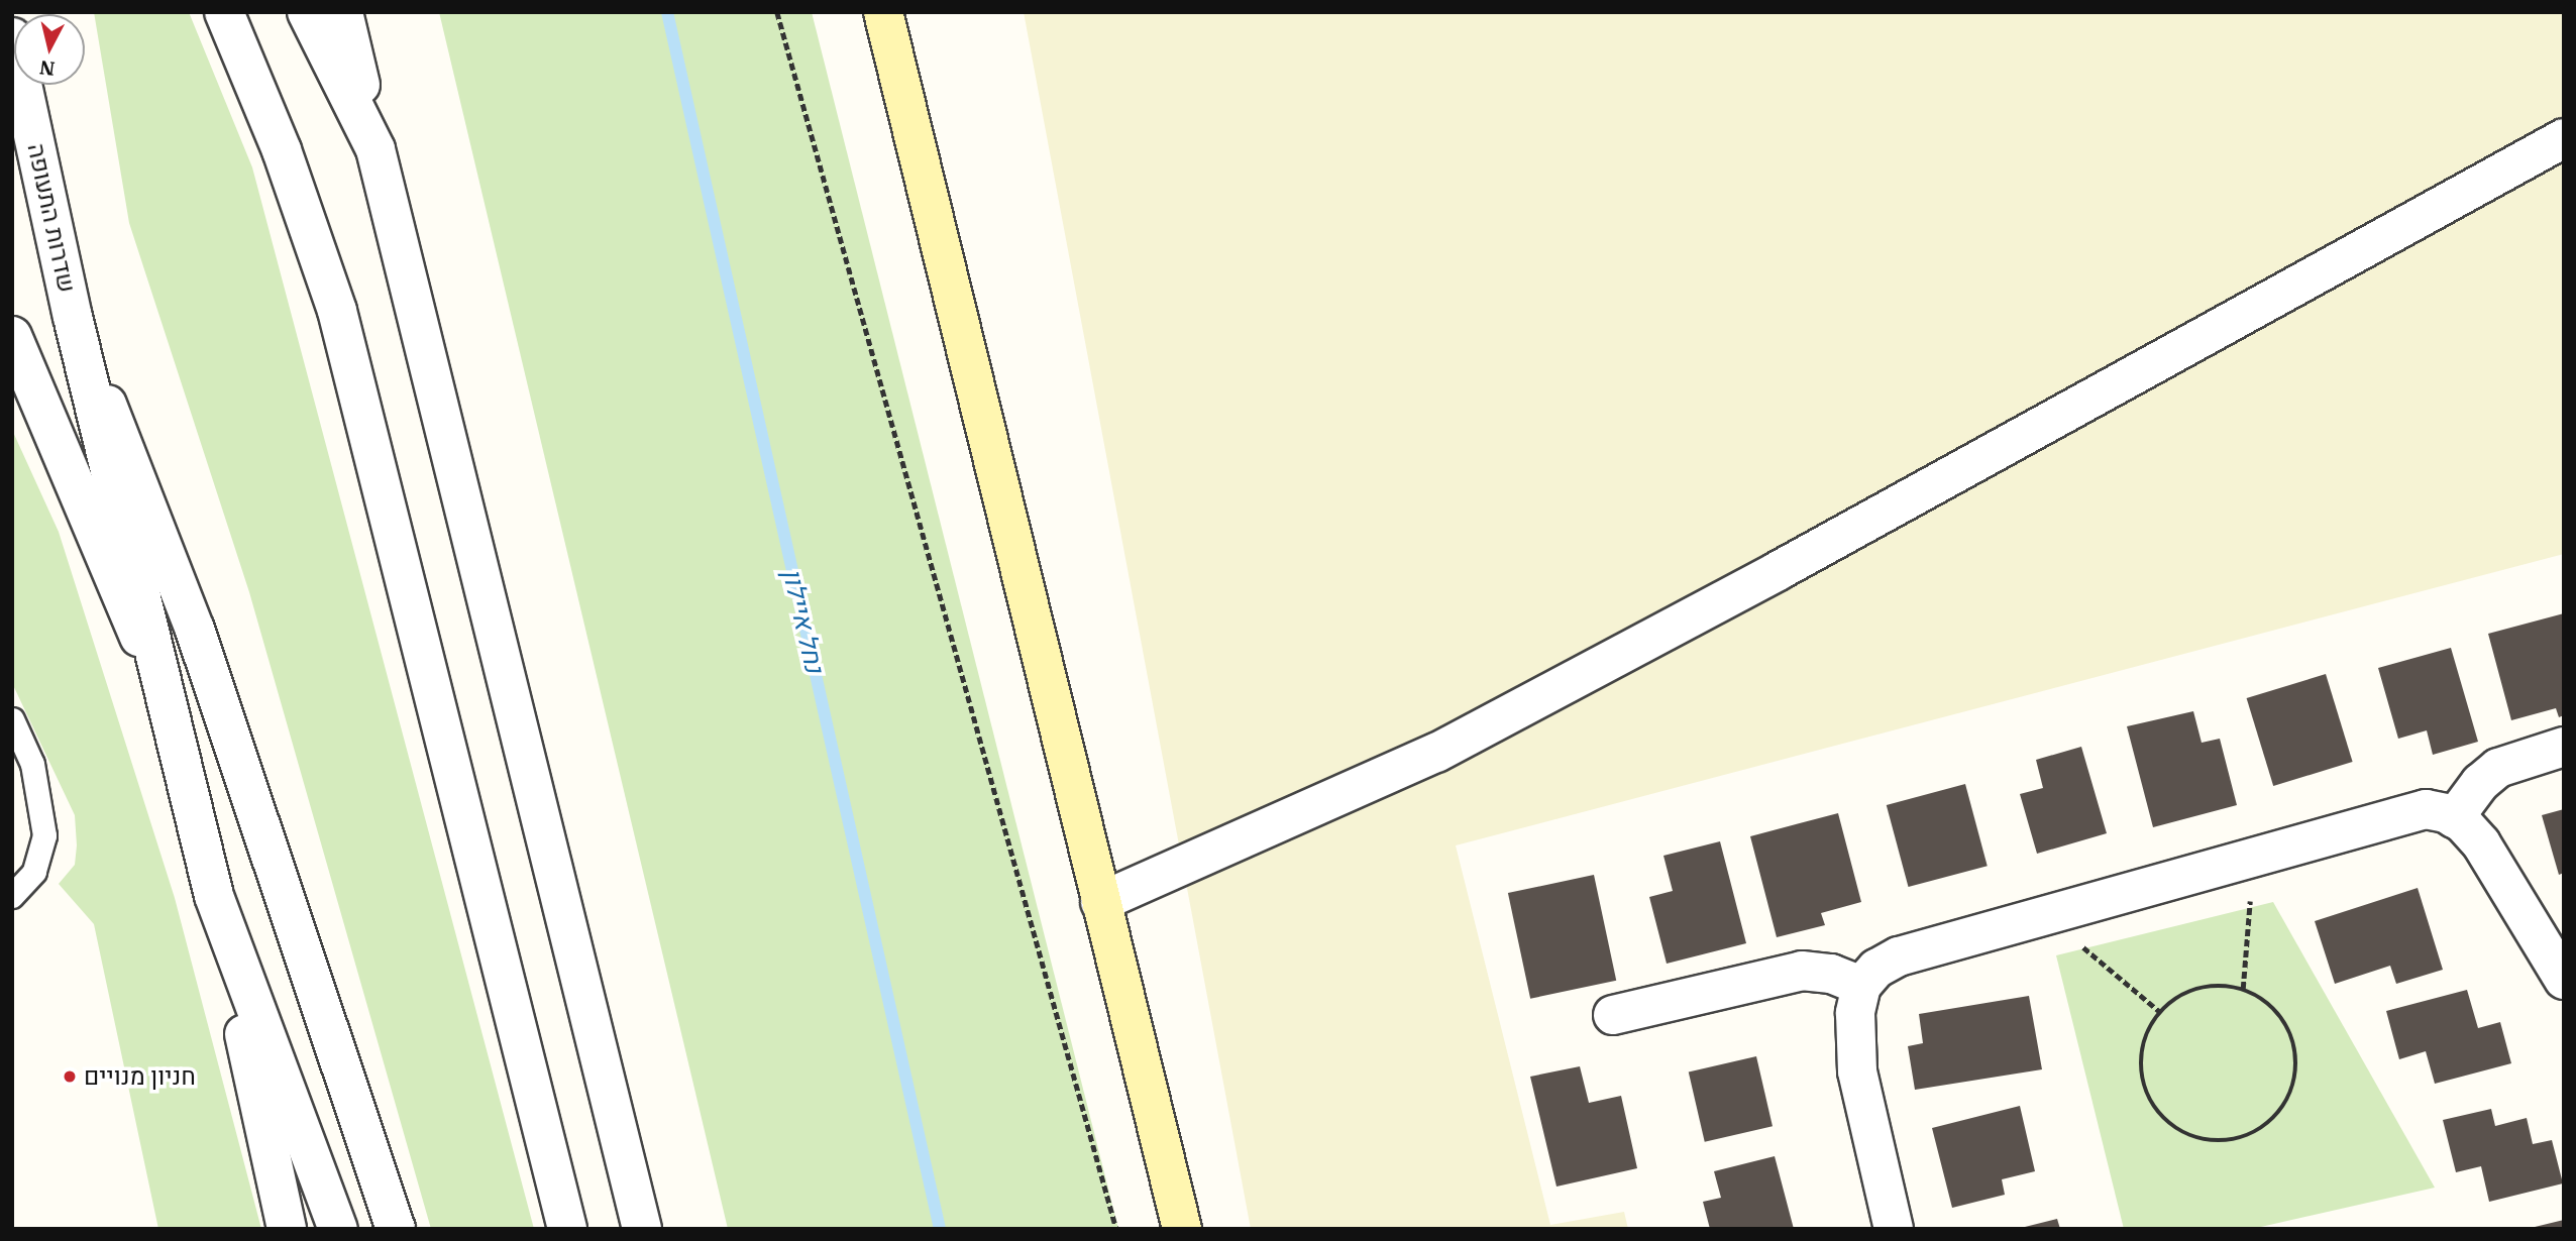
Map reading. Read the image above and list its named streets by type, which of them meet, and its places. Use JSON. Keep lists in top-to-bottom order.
{
  "streets": {
    "street": ["שדרות התעופה"]
  },
  "water": ["נחל איילון"],
  "places": ["חניון מנויים"],
  "north": "bottom"
}
